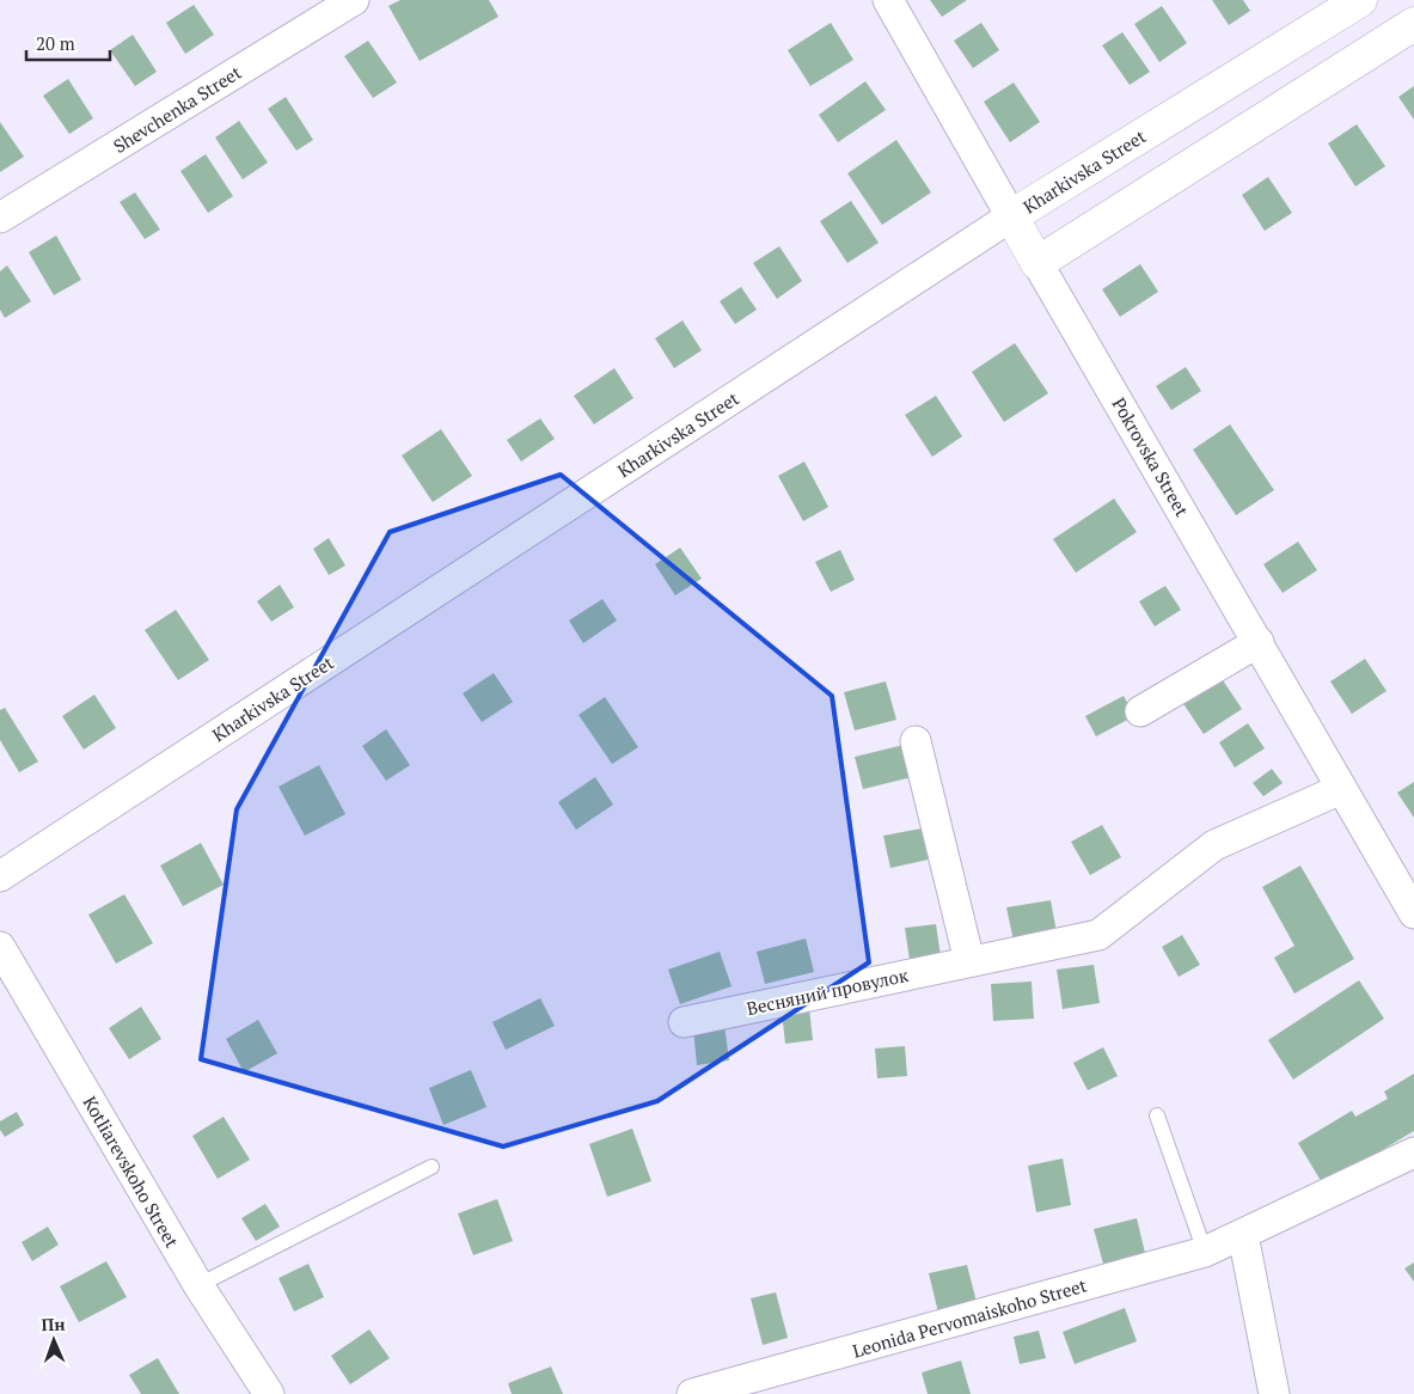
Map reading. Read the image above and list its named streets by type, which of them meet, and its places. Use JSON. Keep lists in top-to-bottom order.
{
  "streets": {
    "street": [
      "Shevchenka Street",
      "Kharkivska Street",
      "Pokrovska Street",
      "Весняний провулок",
      "Kotliarevskoho Street",
      "Leonida Pervomaiskoho Street"
    ]
  },
  "crossings": [
    ["Kharkivska Street", "Pokrovska Street"],
    ["Pokrovska Street", "Весняний провулок"]
  ],
  "scale_bar": "20 m",
  "north": "top"
}
